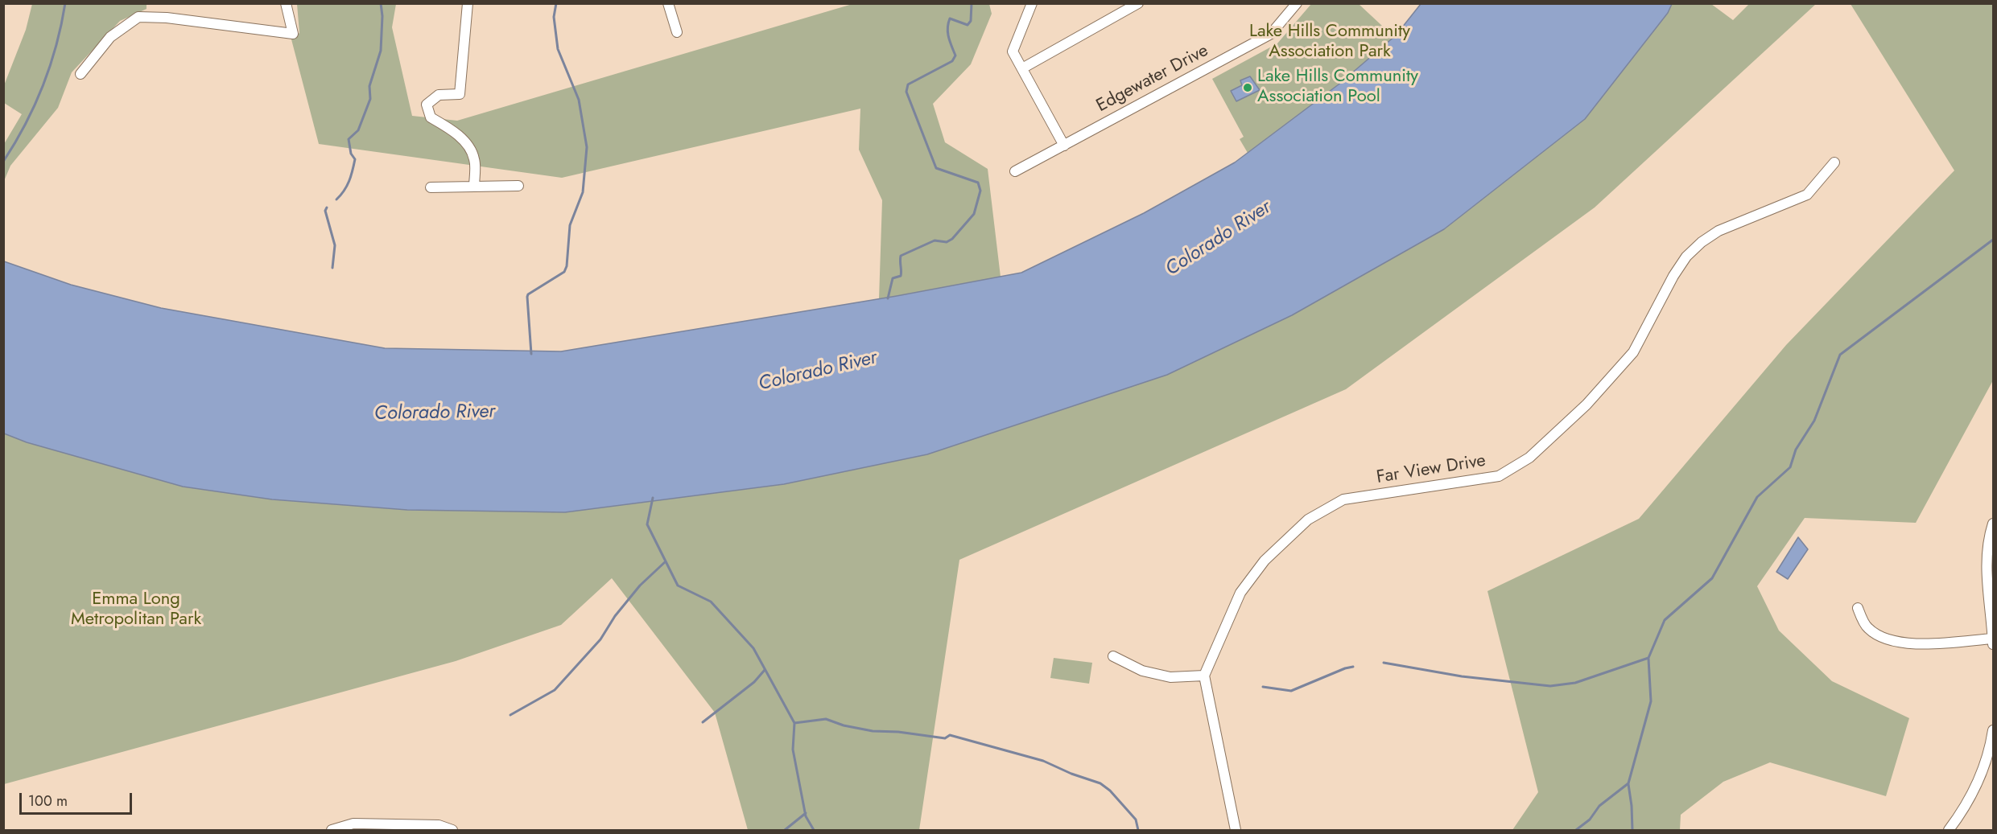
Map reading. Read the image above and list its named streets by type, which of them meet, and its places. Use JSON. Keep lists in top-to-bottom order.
{
  "streets": {
    "street": ["Edgewater Drive", "Far View Drive"]
  },
  "water": ["Colorado River"],
  "parks": ["Lake Hills Community Association Park", "Emma Long Metropolitan Park"],
  "places": ["Lake Hills Community Association Pool"],
  "scale_bar": "100 m"
}
